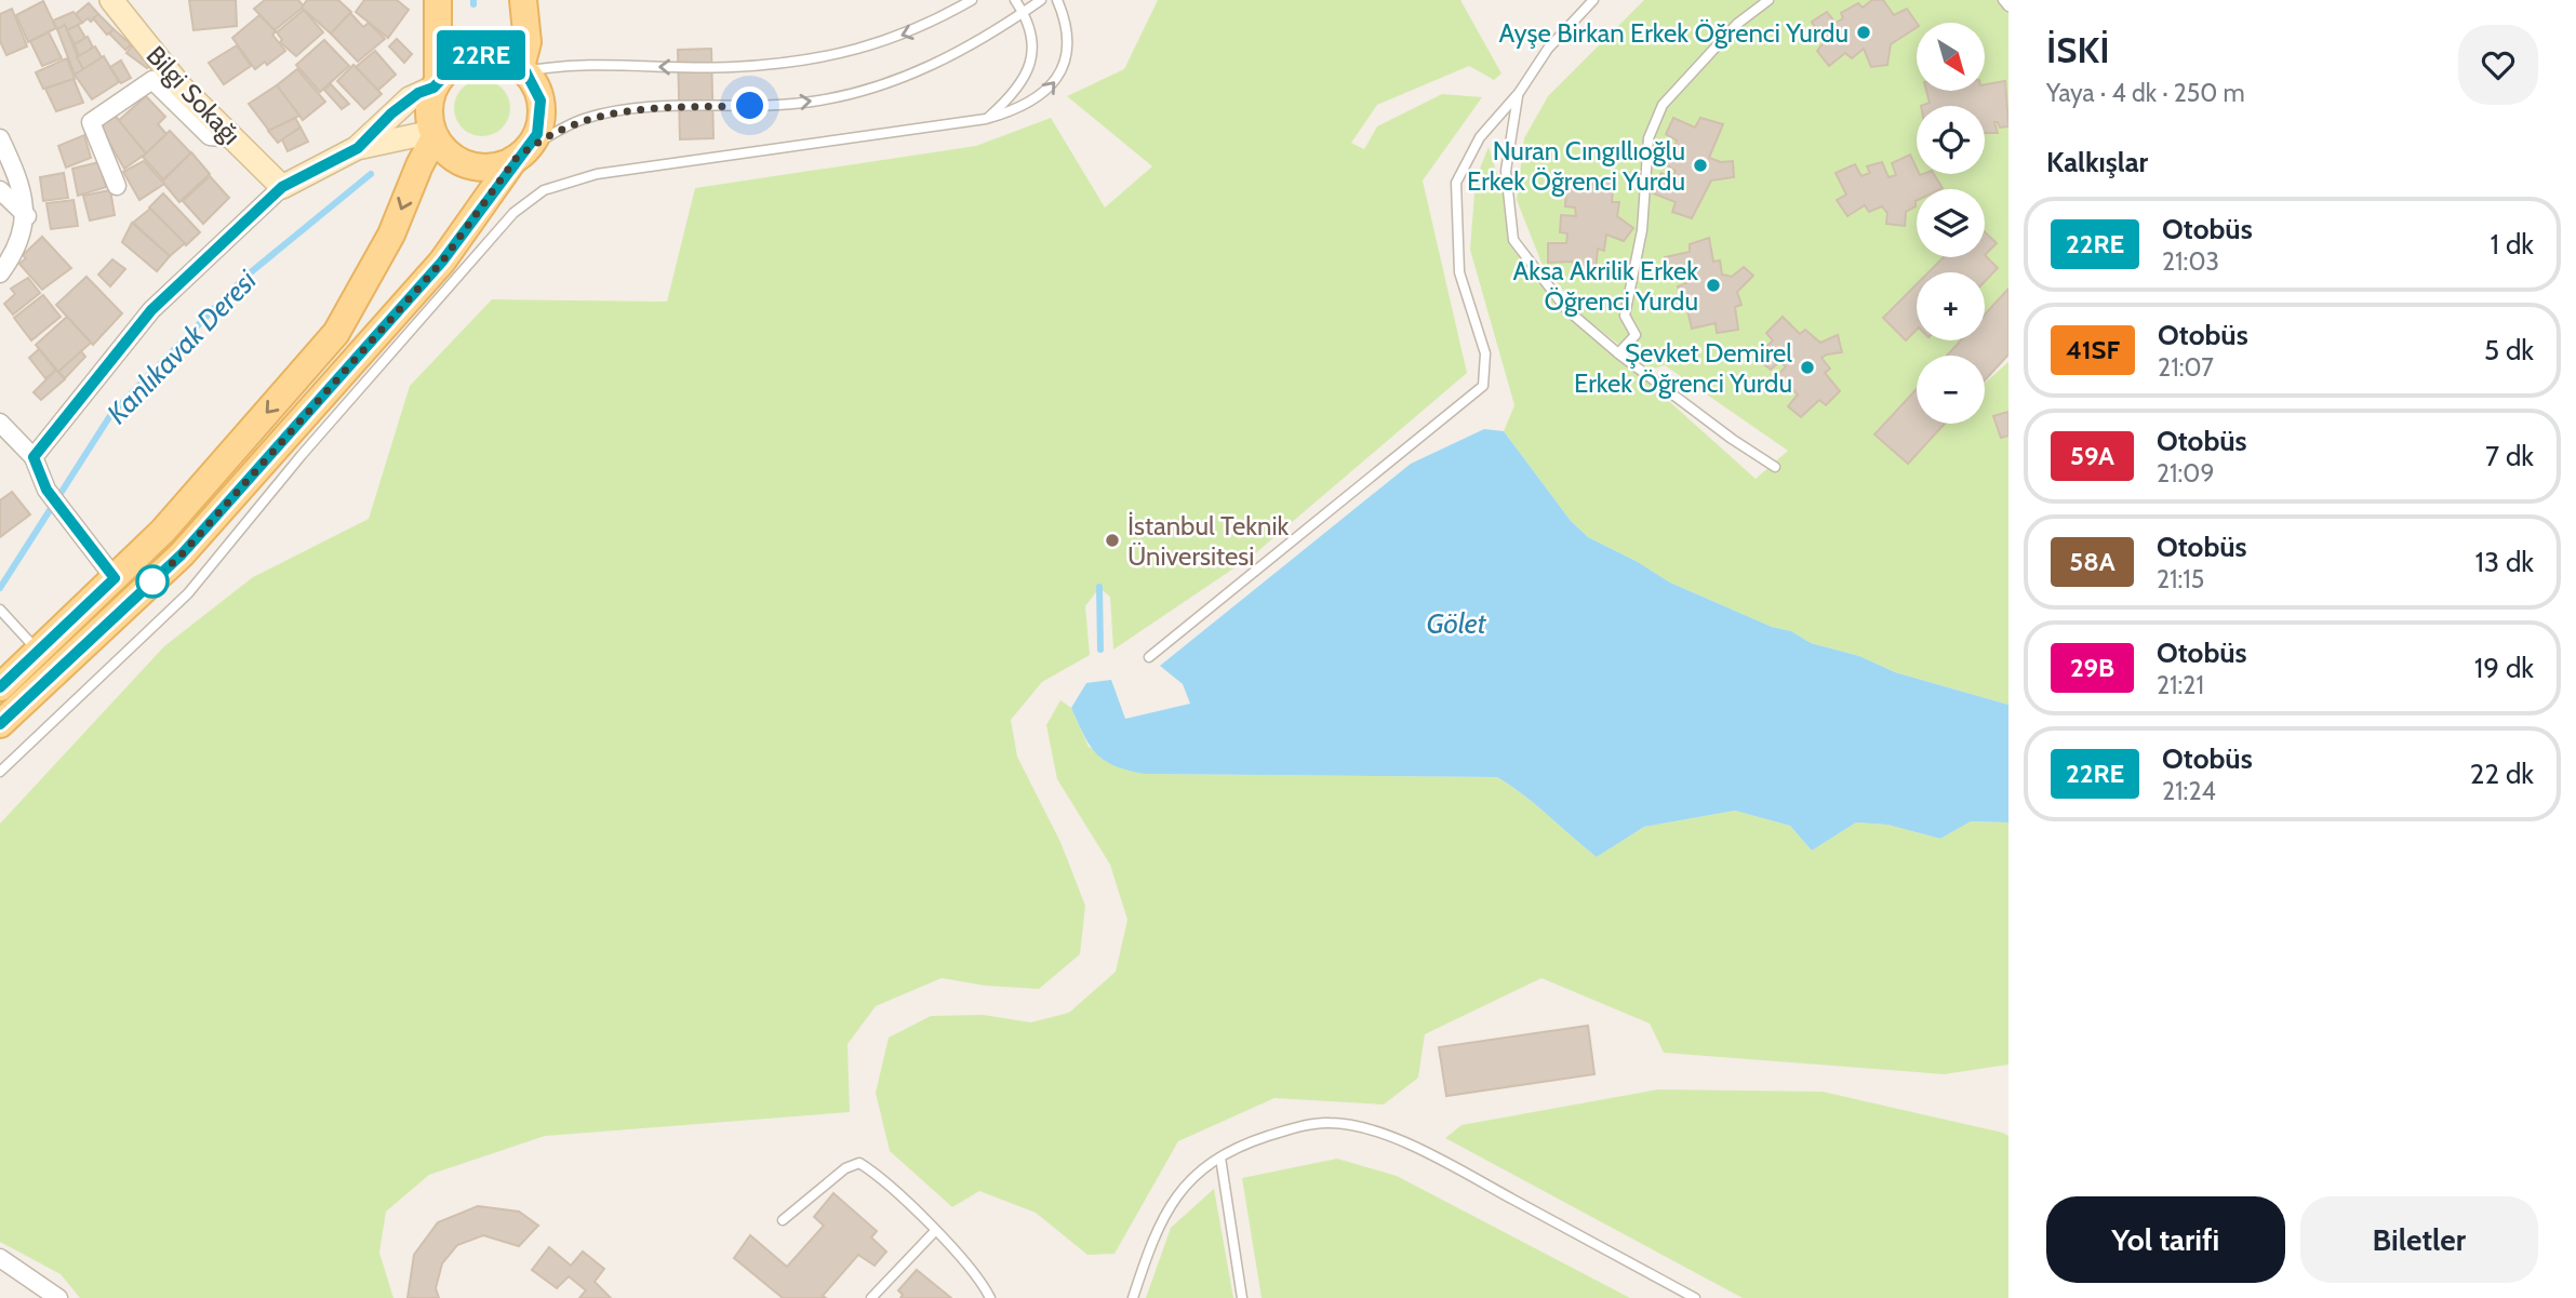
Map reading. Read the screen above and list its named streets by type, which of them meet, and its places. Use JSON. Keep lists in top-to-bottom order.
{
  "streets": {
    "street": ["Bilgi Sokağı"]
  },
  "water": ["Kanlıkavak Deresi", "Gölet"],
  "places": [
    "Ayşe Birkan Erkek Öğrenci Yurdu",
    "Nuran Cıngıllıoğlu Erkek Öğrenci Yurdu",
    "Aksa Akrilik Erkek Öğrenci Yurdu",
    "Şevket Demirel Erkek Öğrenci Yurdu",
    "İstanbul Teknik Üniversitesi"
  ],
  "lines": ["bus line 22RE"],
  "north": "bottom right",
  "page": {
    "on_map": "22RE",
    "heading": [
      ["İSKİ", "Yaya · 4 dk · 250 m"],
      "Kalkışlar"
    ],
    "map_buttons": ["+", "−"],
    "list": [
      {
        "mark": "22RE",
        "name": "Otobüs",
        "note": "21:03",
        "value": "1 dk"
      },
      {
        "mark": "41SF",
        "name": "Otobüs",
        "note": "21:07",
        "value": "5 dk"
      },
      {
        "mark": "59A",
        "name": "Otobüs",
        "note": "21:09",
        "value": "7 dk"
      },
      {
        "mark": "58A",
        "name": "Otobüs",
        "note": "21:15",
        "value": "13 dk"
      },
      {
        "mark": "29B",
        "name": "Otobüs",
        "note": "21:21",
        "value": "19 dk"
      },
      {
        "mark": "22RE",
        "name": "Otobüs",
        "note": "21:24",
        "value": "22 dk"
      }
    ],
    "buttons": ["Yol tarifi", "Biletler"]
  }
}
